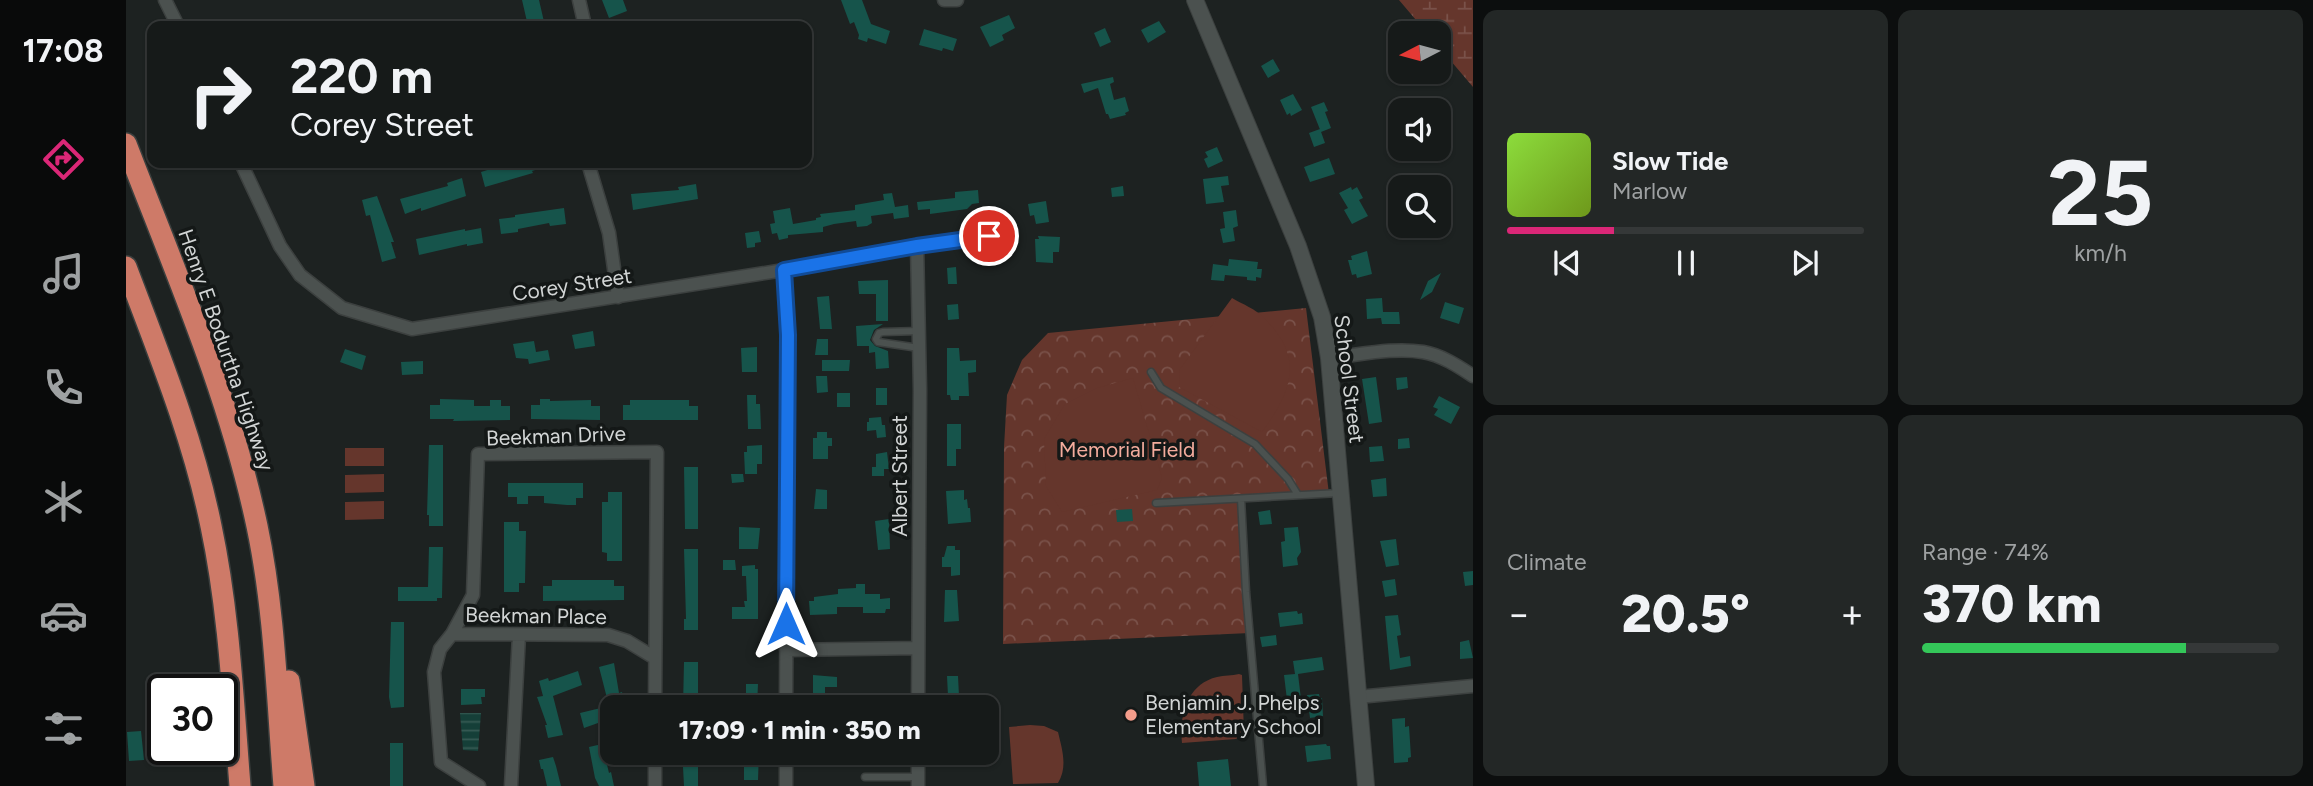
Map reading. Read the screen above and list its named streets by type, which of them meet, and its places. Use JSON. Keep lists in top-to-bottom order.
{
  "streets": {
    "highway": ["Henry E Bodurtha Highway"],
    "street": [
      "Corey Street",
      "School Street",
      "Beekman Drive",
      "Albert Street",
      "Beekman Place"
    ]
  },
  "crossings": [
    ["Corey Street", "Albert Street"],
    ["Beekman Drive", "Beekman Place"]
  ],
  "parks": ["Memorial Field"],
  "places": ["Benjamin J. Phelps Elementary School"],
  "north": "left",
  "page": {
    "tabs": "17:08",
    "tile": [
      ["25", "km/h"],
      "Climate",
      ["Range · 74%", "370 km"]
    ],
    "turn": ["220 m", "Corey Street"],
    "song": ["Slow Tide", "Marlow"],
    "heat": ["−", "20.5°", "+"],
    "limit": "30",
    "trip": "17:09 · 1 min · 350 m"
  }
}
